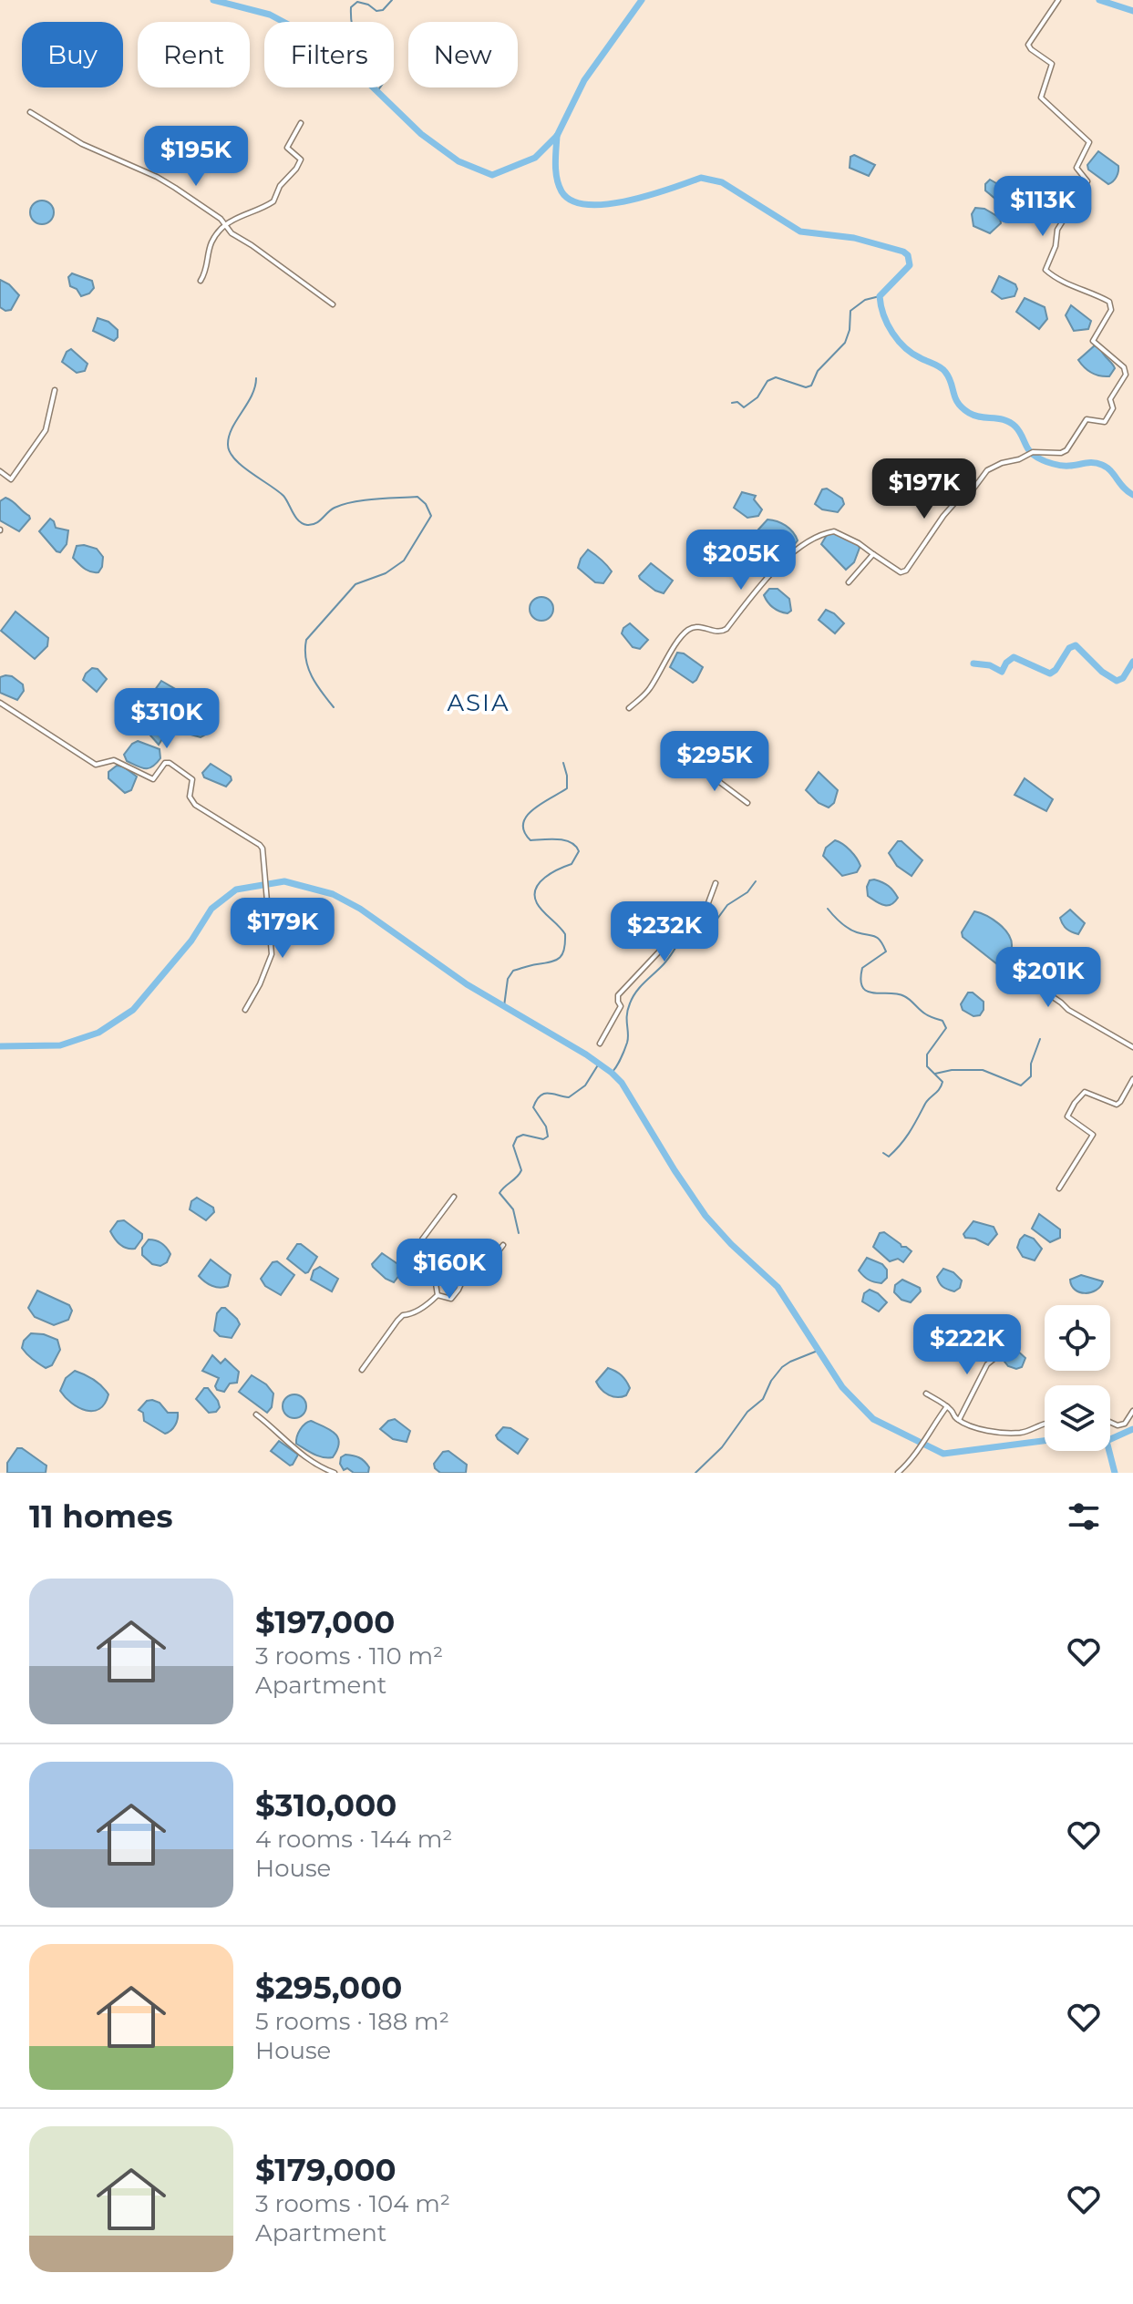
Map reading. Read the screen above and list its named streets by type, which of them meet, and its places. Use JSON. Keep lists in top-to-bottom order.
{
  "districts": ["ASIA"],
  "page": {
    "chip": [
      "Buy",
      "Rent",
      "Filters",
      "New"
    ],
    "price": [
      "$195K",
      "$113K",
      "$197K",
      "$205K",
      "$310K",
      "$295K",
      "$179K",
      "$232K",
      "$201K",
      "$160K",
      "$222K"
    ],
    "heading": "11 homes",
    "list": [
      {
        "name": "$197,000",
        "note": "3 rooms · 110 m² · Apartment"
      },
      {
        "name": "$310,000",
        "note": "4 rooms · 144 m² · House"
      },
      {
        "name": "$295,000",
        "note": "5 rooms · 188 m² · House"
      },
      {
        "name": "$179,000",
        "note": "3 rooms · 104 m² · Apartment"
      }
    ]
  }
}
